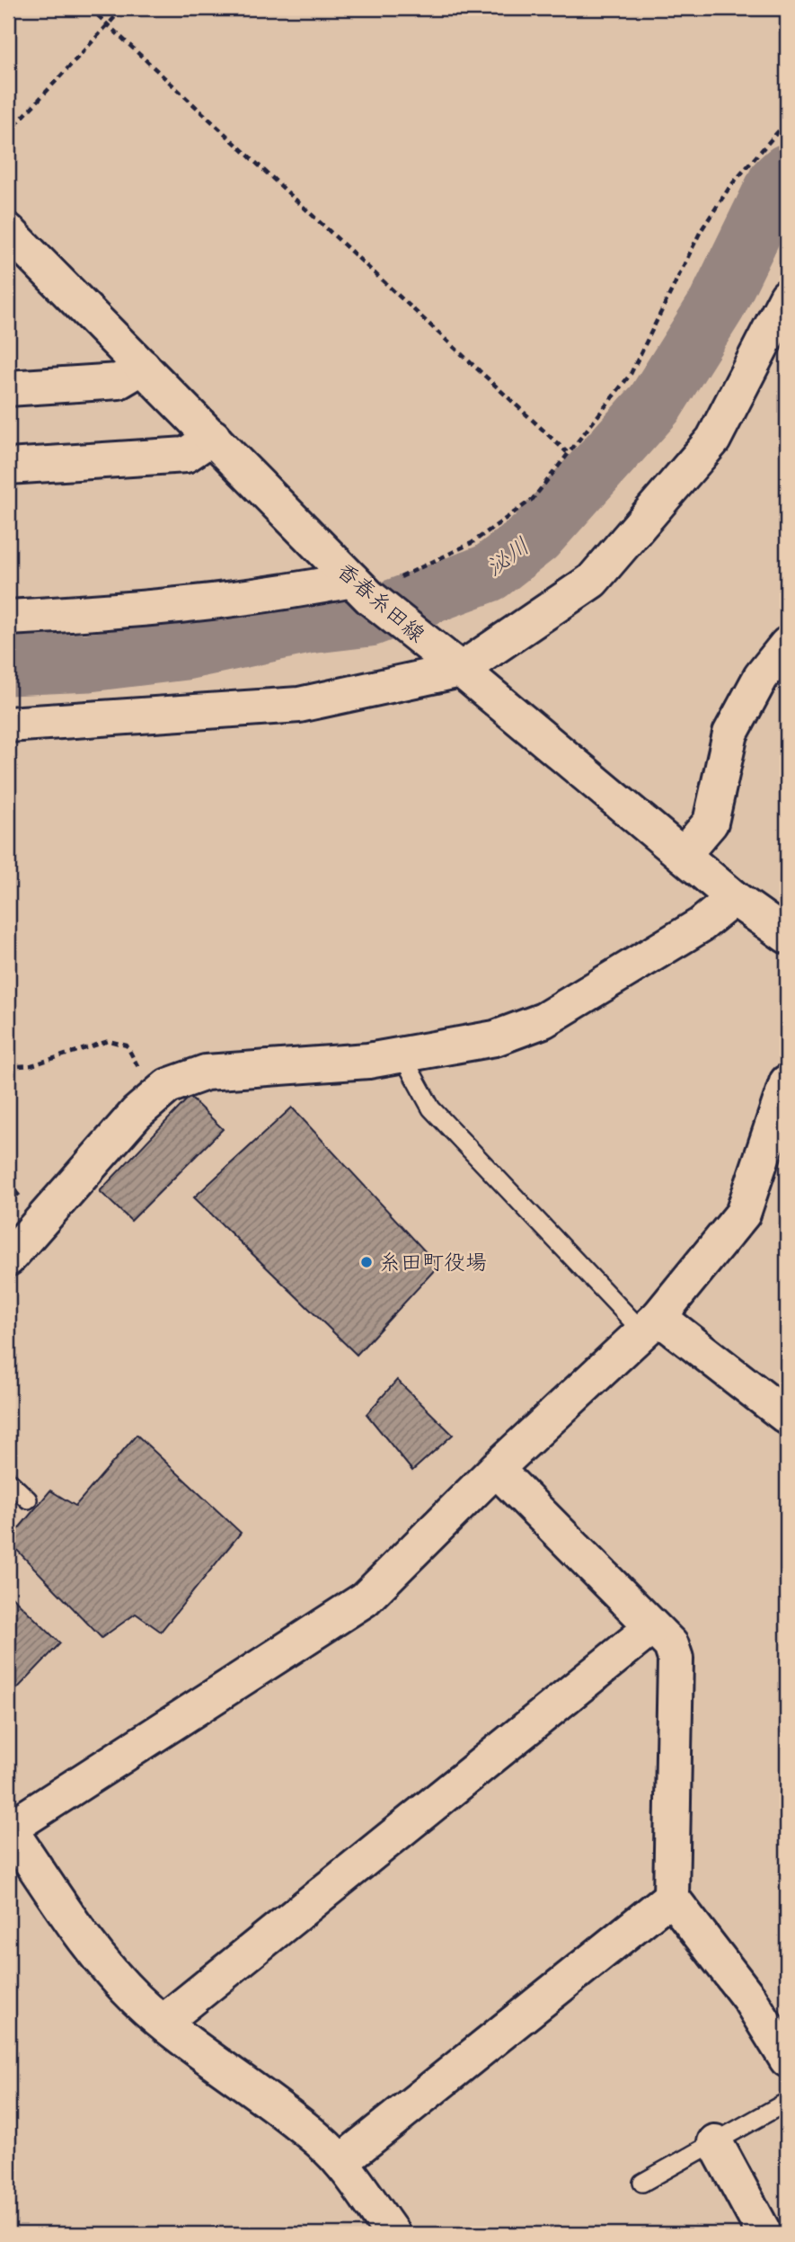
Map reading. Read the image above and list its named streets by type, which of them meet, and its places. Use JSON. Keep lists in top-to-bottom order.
{
  "streets": {
    "street": ["香春糸田線"]
  },
  "water": ["泌川"],
  "places": ["糸田町役場"]
}
